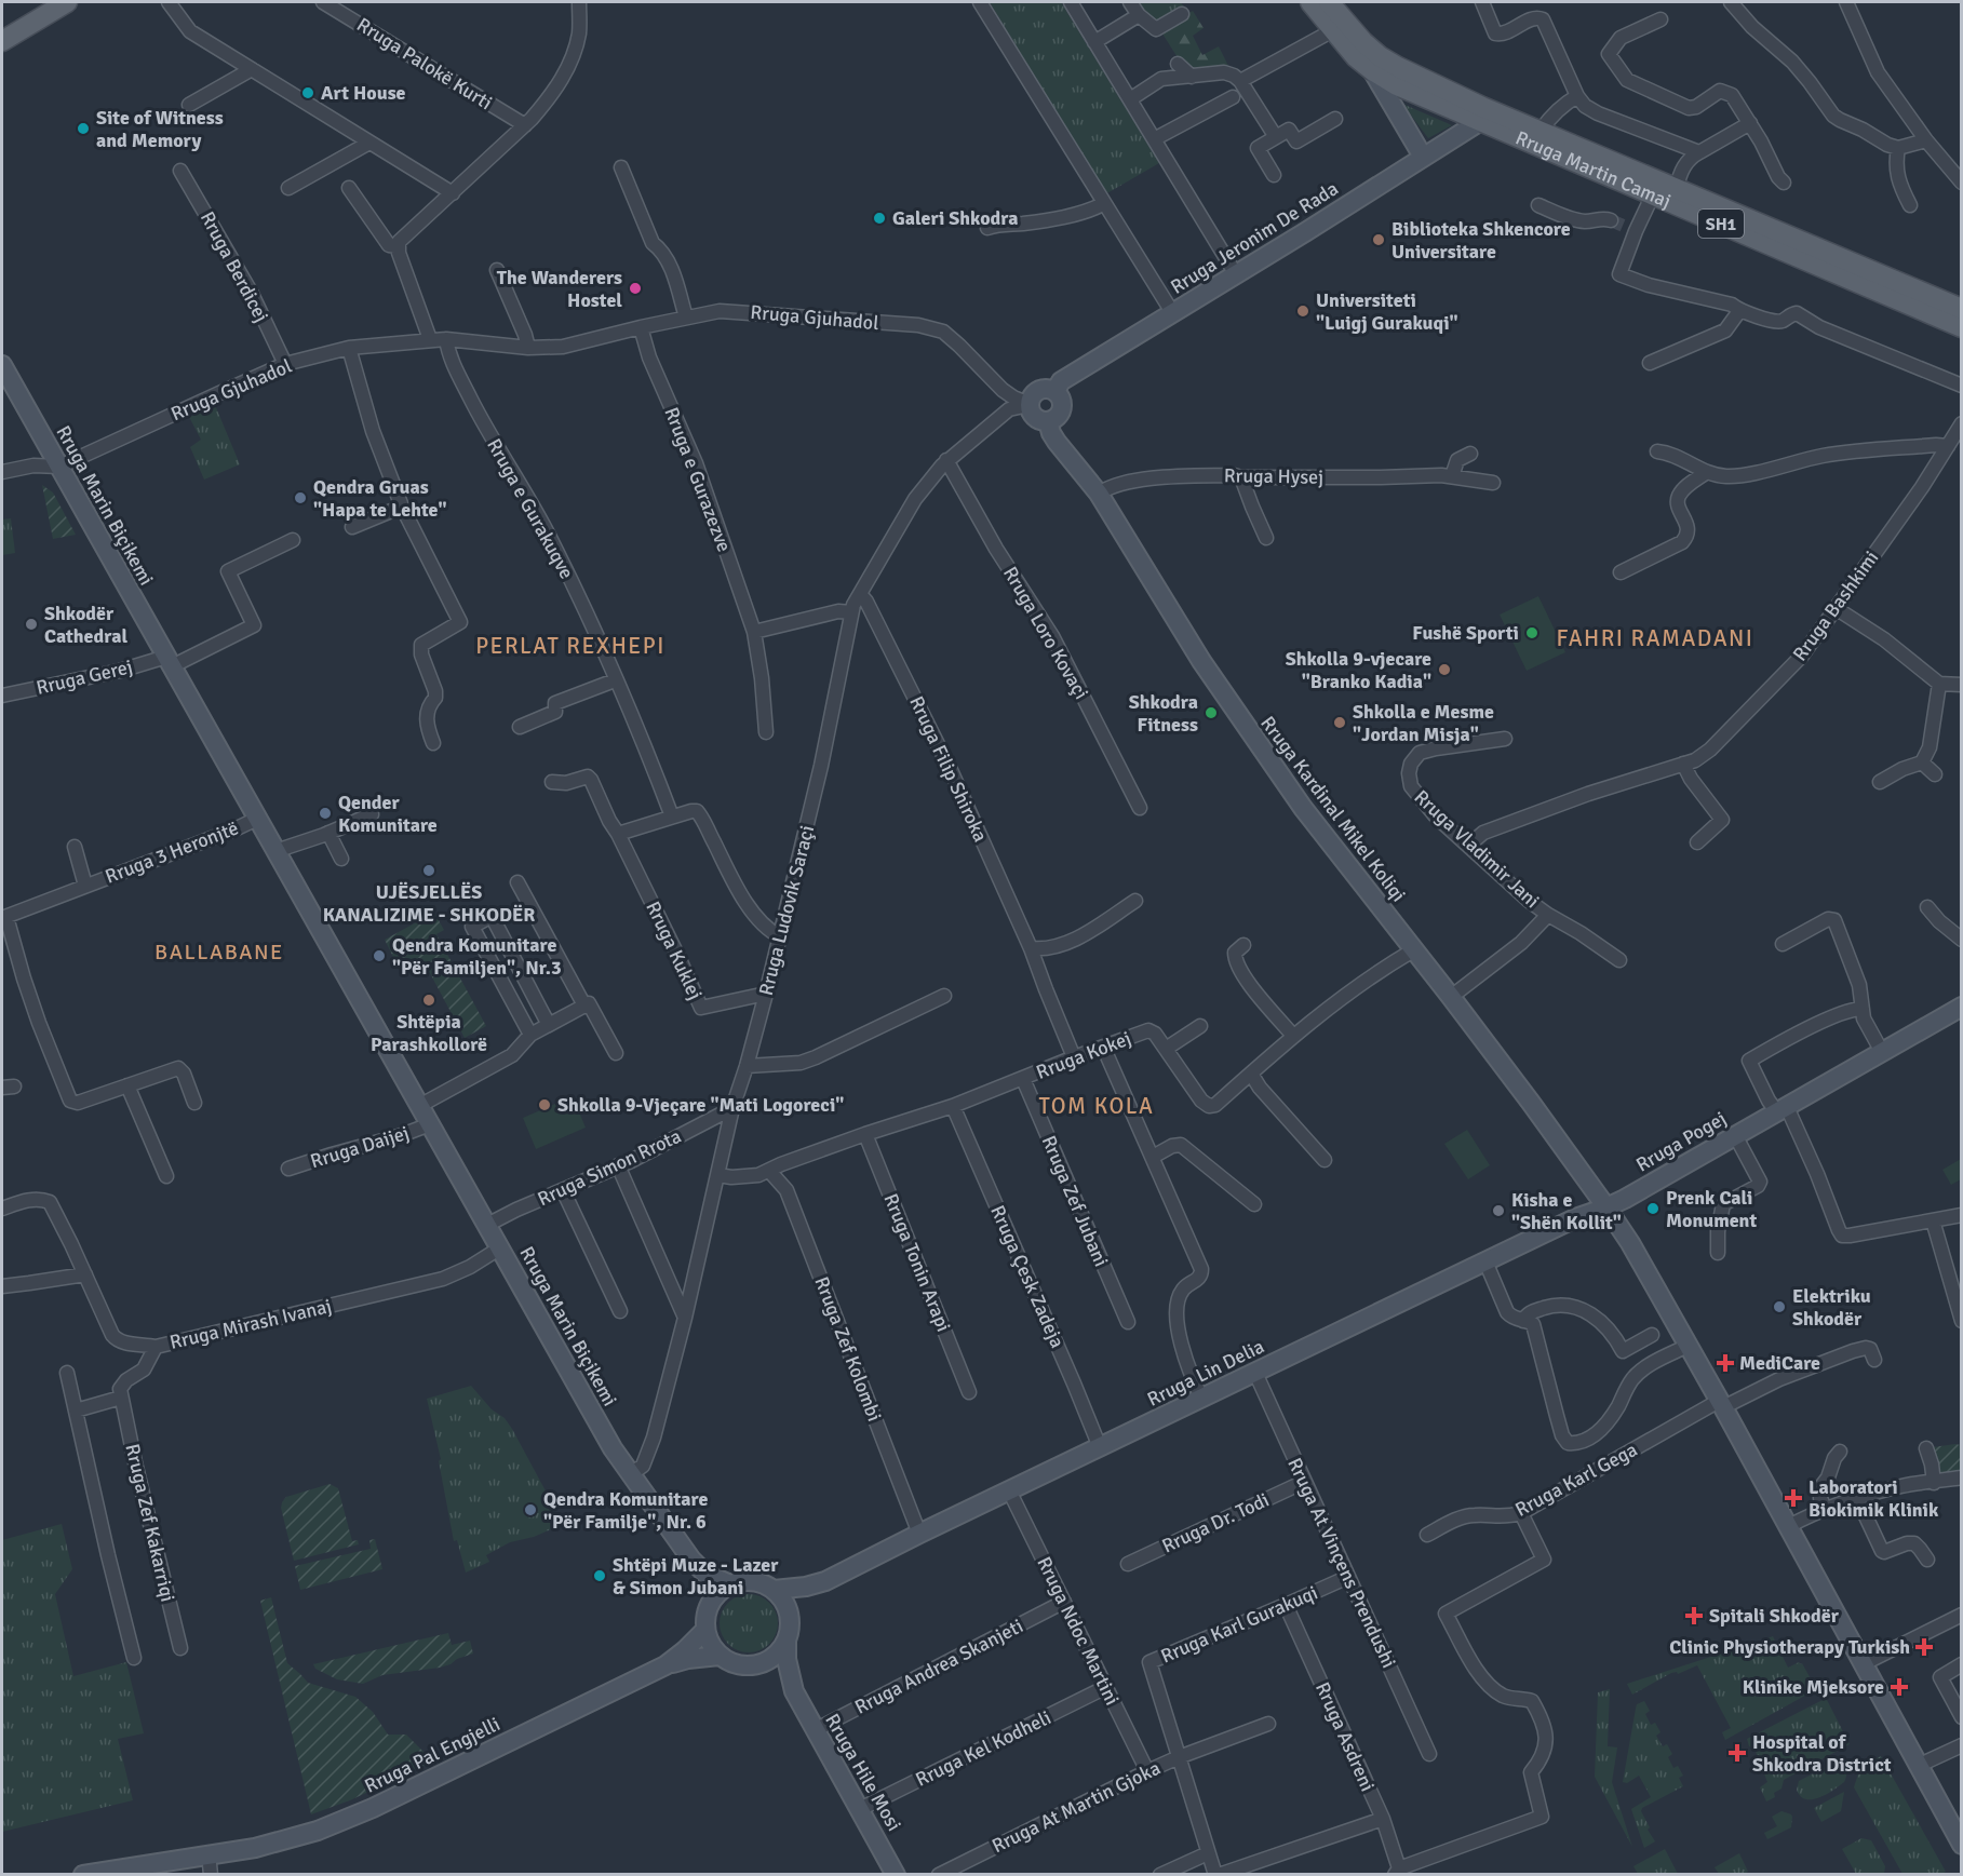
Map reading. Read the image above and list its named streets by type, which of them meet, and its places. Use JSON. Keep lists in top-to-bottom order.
{
  "streets": {
    "main road": [
      "Rruga Martin Camaj",
      "SH1",
      "Rruga Jeronim De Rada",
      "Rruga Marin Biçikemi",
      "Rruga Kardinal Mikel Koliqi",
      "Rruga Pogej",
      "Rruga Lin Delia",
      "Rruga Pal Engjelli",
      "Rruga Hile Mosi"
    ],
    "street": [
      "Rruga Palokë Kurti",
      "Rruga Berdicej",
      "Rruga Gjuhadol",
      "Rruga Hysej",
      "Rruga e Gurazezve",
      "Rruga e Gurakuqve",
      "Rruga Bashkimi",
      "Rruga Loro Kovaçi",
      "Rruga Gerej",
      "Rruga Filip Shiroka",
      "Rruga Vladimir Jani",
      "Rruga 3 Heronjtë",
      "Rruga Ludovik Saraçi",
      "Rruga Kuklej",
      "Rruga Kokej",
      "Rruga Daijej",
      "Rruga Simon Rrota",
      "Rruga Zef Jubani",
      "Rruga Tonin Arapi",
      "Rruga Çesk Zadeja",
      "Rruga Mirash Ivanaj",
      "Rruga Zef Kolombi",
      "Rruga Karl Gega",
      "Rruga Zef Kakarriqi",
      "Rruga Dr. Todi",
      "Rruga At Vinçens Prendushi",
      "Rruga Karl Gurakuqi",
      "Rruga Ndoc Martini",
      "Rruga Andrea Skanjeti",
      "Rruga Asdreni",
      "Rruga Kel Kodheli",
      "Rruga At Martin Gjoka"
    ]
  },
  "crossings": [
    ["Rruga Martin Camaj", "SH1"],
    ["Rruga Martin Camaj", "Rruga Jeronim De Rada"],
    ["SH1", "Rruga Jeronim De Rada"],
    ["Rruga Jeronim De Rada", "Rruga Gjuhadol"],
    ["Rruga Jeronim De Rada", "Rruga Kardinal Mikel Koliqi"],
    ["Rruga Jeronim De Rada", "Rruga Ludovik Saraçi"],
    ["Rruga Berdicej", "Rruga Gjuhadol"],
    ["Rruga Gjuhadol", "Rruga e Gurazezve"],
    ["Rruga Gjuhadol", "Rruga Marin Biçikemi"],
    ["Rruga Gjuhadol", "Rruga e Gurakuqve"],
    ["Rruga Gjuhadol", "Rruga Kardinal Mikel Koliqi"],
    ["Rruga Gjuhadol", "Rruga Ludovik Saraçi"],
    ["Rruga Hysej", "Rruga Kardinal Mikel Koliqi"],
    ["Rruga Marin Biçikemi", "Rruga Gerej"],
    ["Rruga Marin Biçikemi", "Rruga 3 Heronjtë"],
    ["Rruga Marin Biçikemi", "Rruga Ludovik Saraçi"],
    ["Rruga Marin Biçikemi", "Rruga Daijej"],
    ["Rruga Marin Biçikemi", "Rruga Simon Rrota"],
    ["Rruga Marin Biçikemi", "Rruga Mirash Ivanaj"],
    ["Rruga Marin Biçikemi", "Rruga Lin Delia"],
    ["Rruga Marin Biçikemi", "Rruga Pal Engjelli"],
    ["Rruga Marin Biçikemi", "Rruga Hile Mosi"],
    ["Rruga Bashkimi", "Rruga Vladimir Jani"],
    ["Rruga Loro Kovaçi", "Rruga Ludovik Saraçi"],
    ["Rruga Filip Shiroka", "Rruga Ludovik Saraçi"],
    ["Rruga Filip Shiroka", "Rruga Kokej"],
    ["Rruga Kardinal Mikel Koliqi", "Rruga Vladimir Jani"],
    ["Rruga Kardinal Mikel Koliqi", "Rruga Ludovik Saraçi"],
    ["Rruga Kardinal Mikel Koliqi", "Rruga Kokej"],
    ["Rruga Kardinal Mikel Koliqi", "Rruga Pogej"],
    ["Rruga Kardinal Mikel Koliqi", "Rruga Lin Delia"],
    ["Rruga Kardinal Mikel Koliqi", "Rruga Karl Gega"],
    ["Rruga Ludovik Saraçi", "Rruga Kuklej"],
    ["Rruga Ludovik Saraçi", "Rruga Kokej"],
    ["Rruga Ludovik Saraçi", "Rruga Simon Rrota"],
    ["Rruga Kokej", "Rruga Zef Jubani"],
    ["Rruga Kokej", "Rruga Tonin Arapi"],
    ["Rruga Kokej", "Rruga Çesk Zadeja"],
    ["Rruga Kokej", "Rruga Zef Kolombi"],
    ["Rruga Pogej", "Rruga Lin Delia"],
    ["Rruga Çesk Zadeja", "Rruga Lin Delia"],
    ["Rruga Zef Kolombi", "Rruga Lin Delia"],
    ["Rruga Lin Delia", "Rruga At Vinçens Prendushi"],
    ["Rruga Lin Delia", "Rruga Ndoc Martini"],
    ["Rruga Lin Delia", "Rruga Pal Engjelli"],
    ["Rruga Lin Delia", "Rruga Hile Mosi"],
    ["Rruga Dr. Todi", "Rruga At Vinçens Prendushi"],
    ["Rruga At Vinçens Prendushi", "Rruga Karl Gurakuqi"],
    ["Rruga Karl Gurakuqi", "Rruga Asdreni"],
    ["Rruga Karl Gurakuqi", "Rruga At Martin Gjoka"],
    ["Rruga Ndoc Martini", "Rruga Andrea Skanjeti"],
    ["Rruga Ndoc Martini", "Rruga Kel Kodheli"],
    ["Rruga Ndoc Martini", "Rruga At Martin Gjoka"],
    ["Rruga Andrea Skanjeti", "Rruga Hile Mosi"],
    ["Rruga Kel Kodheli", "Rruga Hile Mosi"],
    ["Rruga Pal Engjelli", "Rruga Hile Mosi"]
  ],
  "districts": [
    "FAHRI RAMADANI",
    "PERLAT REXHEPI",
    "BALLABANE",
    "TOM KOLA"
  ],
  "places": {
    "other": [
      "Art House",
      "Site of Witness and Memory",
      "Galeri Shkodra",
      "Biblioteka Shkencore Universitare",
      "The Wanderers Hostel",
      "Universiteti \"Luigj Gurakuqi\"",
      "Qendra Gruas \"Hapa te Lehte\"",
      "Shkodër Cathedral",
      "Fushë Sporti",
      "Shkolla 9-vjecare \"Branko Kadia\"",
      "Shkodra Fitness",
      "Shkolla e Mesme \"Jordan Misja\"",
      "Qender Komunitare",
      "UJËSJELLËS KANALIZIME - SHKODËR",
      "Qendra Komunitare \"Për Familjen\", Nr.3",
      "Shtëpia Parashkollorë",
      "Shkolla 9-Vjeçare \"Mati Logoreci\"",
      "Prenk Cali Monument",
      "Kisha e \"Shën Kollit\"",
      "Elektriku Shkodër",
      "Qendra Komunitare \"Për Familje\", Nr. 6",
      "Shtëpi Muze - Lazer & Simon Jubani"
    ],
    "health": [
      "MediCare",
      "Laboratori Biokimik Klinik",
      "Spitali Shkodër",
      "Clinic Physiotherapy Turkish",
      "Klinike Mjeksore",
      "Hospital of Shkodra District"
    ]
  }
}
